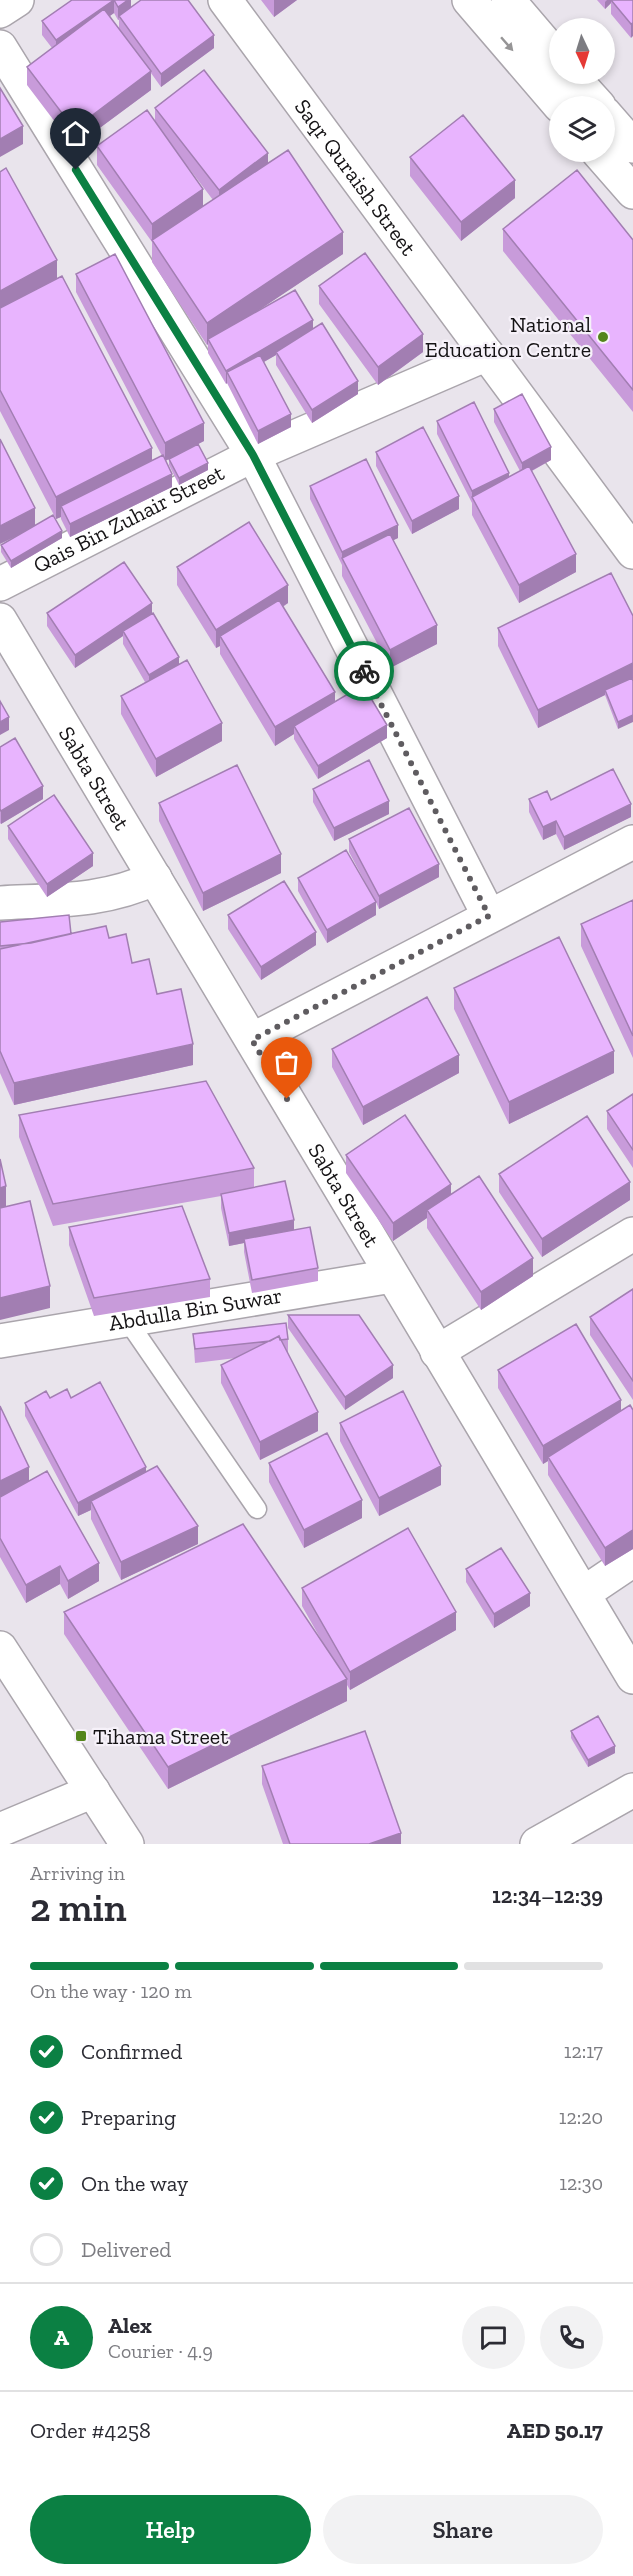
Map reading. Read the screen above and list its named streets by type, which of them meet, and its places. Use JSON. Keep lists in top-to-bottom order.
{
  "streets": {
    "street": [
      "Saqr Quraish Street",
      "Qais Bin Zuhair Street",
      "Sabta Street",
      "Abdulla Bin Suwar"
    ]
  },
  "crossings": [
    ["Saqr Quraish Street", "Qais Bin Zuhair Street"],
    ["Sabta Street", "Abdulla Bin Suwar"]
  ],
  "places": {
    "other": ["National Education Centre"],
    "transit": ["Tihama Street"]
  },
  "north": "bottom",
  "page": {
    "heading": ["2 min", "Arriving in", "12:34–12:39"],
    "panel": [
      "Alex",
      "Courier · 4.9",
      "Order #4258",
      "AED 50.17"
    ],
    "bar": "On the way · 120 m",
    "list": [
      ["Confirmed", "12:17"],
      ["Preparing", "12:20"],
      ["On the way", "12:30"],
      "Delivered"
    ],
    "round": "A",
    "buttons": ["Help", "Share"]
  }
}
